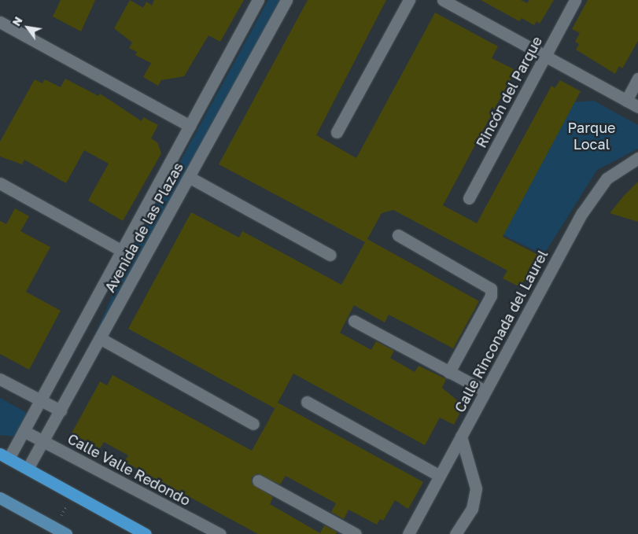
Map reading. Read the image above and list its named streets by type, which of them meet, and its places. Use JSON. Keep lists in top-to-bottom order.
{
  "streets": {
    "street": [
      "Rincón del Parque",
      "Avenida de las Plazas",
      "Calle Rinconada del Laurel",
      "Calle Valle Redondo"
    ]
  },
  "crossings": [
    ["Avenida de las Plazas", "Calle Valle Redondo"]
  ],
  "parks": ["Parque Local"],
  "north": "top left"
}
